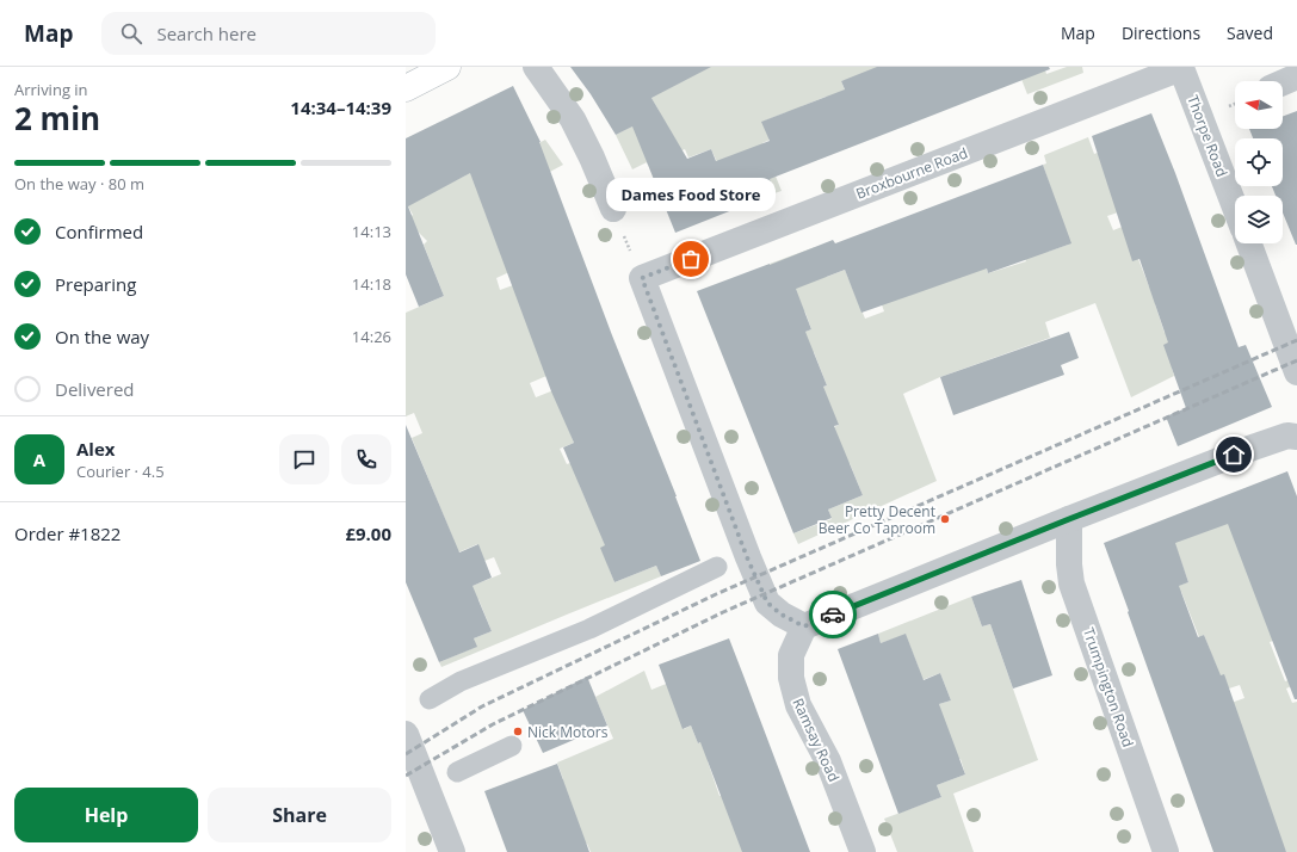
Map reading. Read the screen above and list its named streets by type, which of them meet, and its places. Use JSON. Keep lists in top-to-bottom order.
{
  "streets": {
    "street": [
      "Thorpe Road",
      "Broxbourne Road",
      "Trumpington Road",
      "Ramsay Road"
    ]
  },
  "crossings": [
    ["Thorpe Road", "Broxbourne Road"]
  ],
  "places": ["Dames Food Store", "Pretty Decent Beer Co Taproom", "Nick Motors"],
  "north": "left",
  "page": {
    "header": "Map",
    "search": "Search here",
    "nav": ["Map", "Directions", "Saved"],
    "heading": ["2 min", "Arriving in", "14:34–14:39"],
    "panel": [
      "Alex",
      "Courier · 4.5",
      "Order #1822",
      "£9.00"
    ],
    "bar": "On the way · 80 m",
    "bubble": "Dames Food Store",
    "list": [
      ["Confirmed", "14:13"],
      ["Preparing", "14:18"],
      ["On the way", "14:26"],
      "Delivered"
    ],
    "round": "A",
    "buttons": ["Help", "Share"]
  }
}
